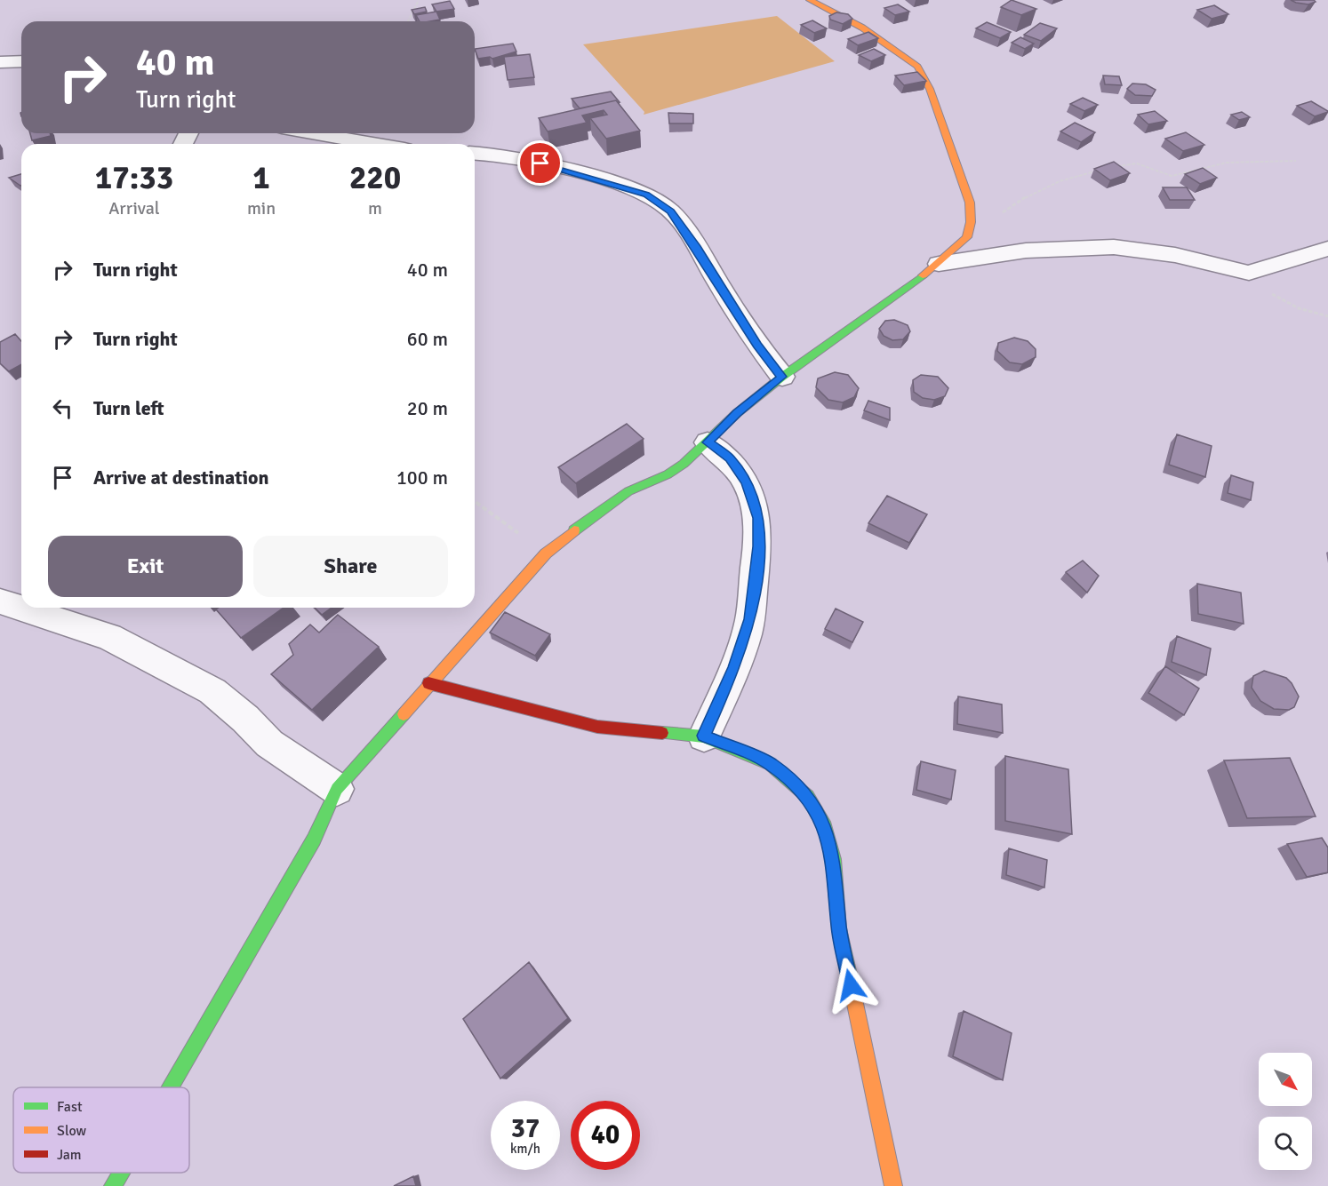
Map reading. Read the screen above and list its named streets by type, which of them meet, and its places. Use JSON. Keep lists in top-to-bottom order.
{
  "legend": ["Fast", "Slow", "Jam"],
  "north": "bottom right",
  "page": {
    "turn": ["40 m", "Turn right"],
    "eta": [
      "17:33",
      "Arrival",
      "1",
      "min",
      "220",
      "m"
    ],
    "list": [
      {
        "name": "Turn right",
        "value": "40 m"
      },
      {
        "name": "Turn right",
        "value": "60 m"
      },
      {
        "name": "Turn left",
        "value": "20 m"
      },
      {
        "name": "Arrive at destination",
        "value": "100 m"
      }
    ],
    "buttons": ["Exit", "Share"],
    "speed": "37 km/h",
    "limit": "40"
  }
}
